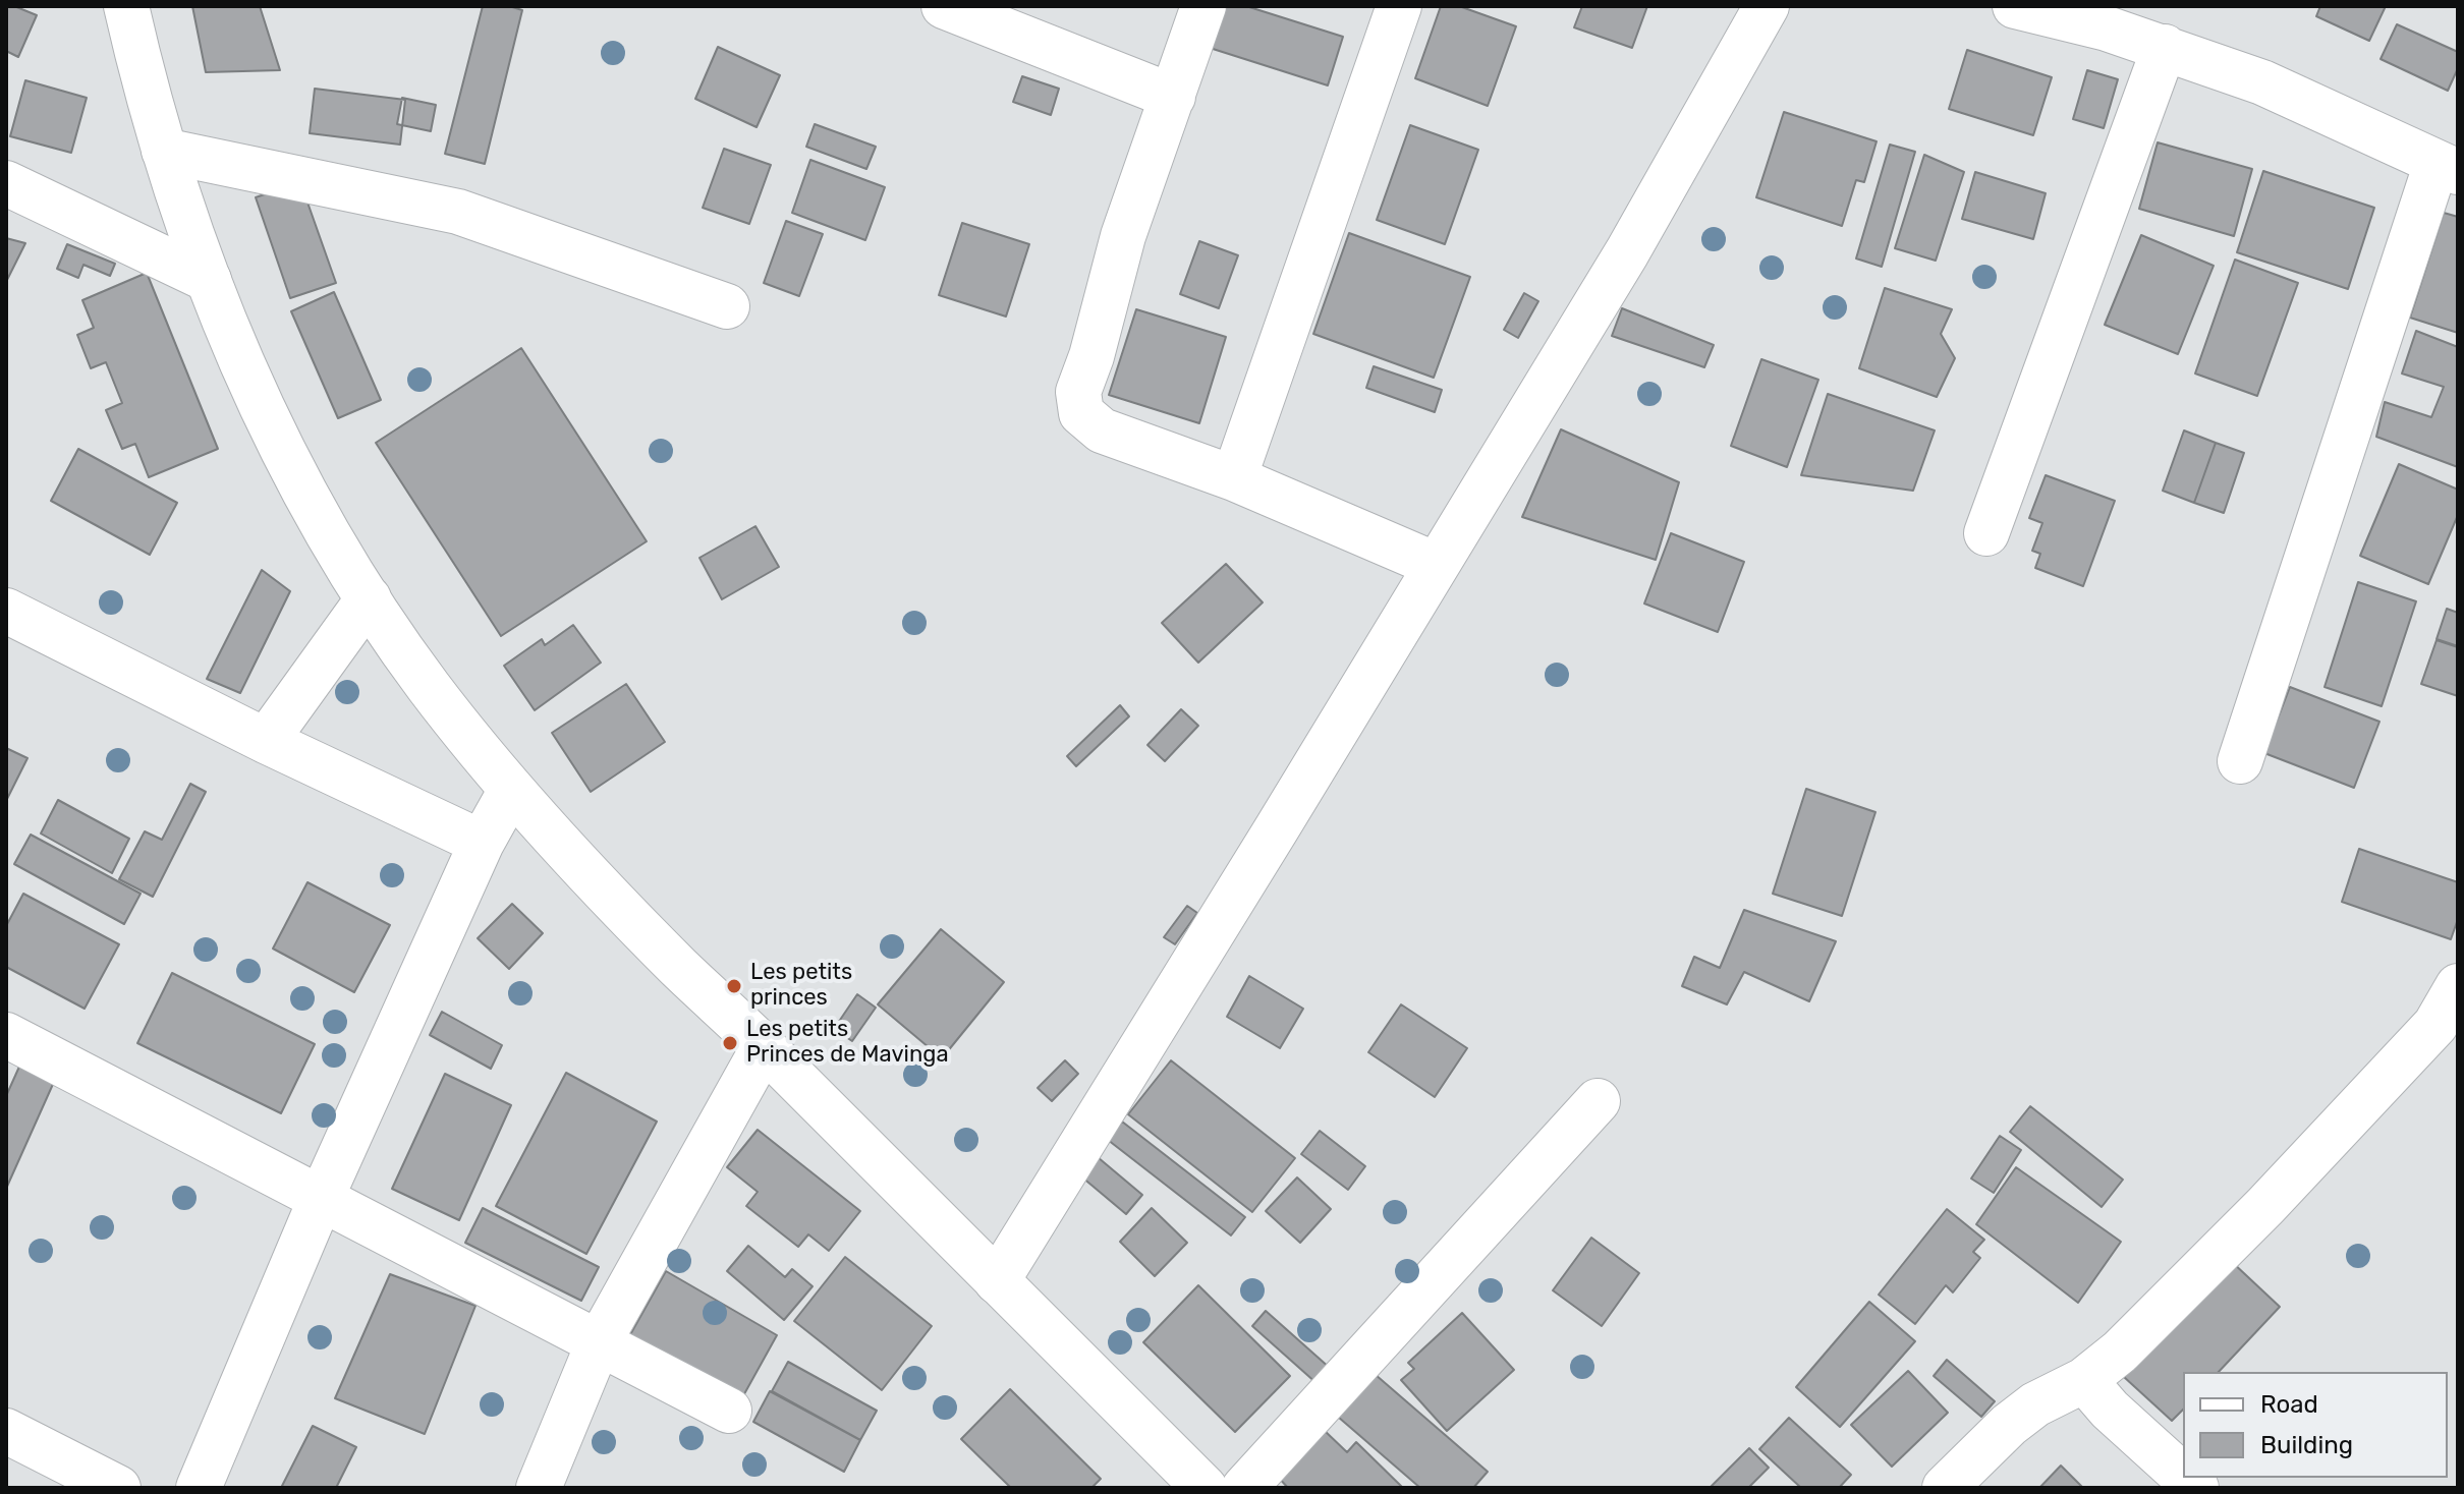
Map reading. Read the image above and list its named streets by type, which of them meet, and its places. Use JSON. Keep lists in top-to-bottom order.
{
  "places": ["Les petits princes", "Les petits Princes de Mavinga"],
  "legend": ["Road", "Building"]
}
